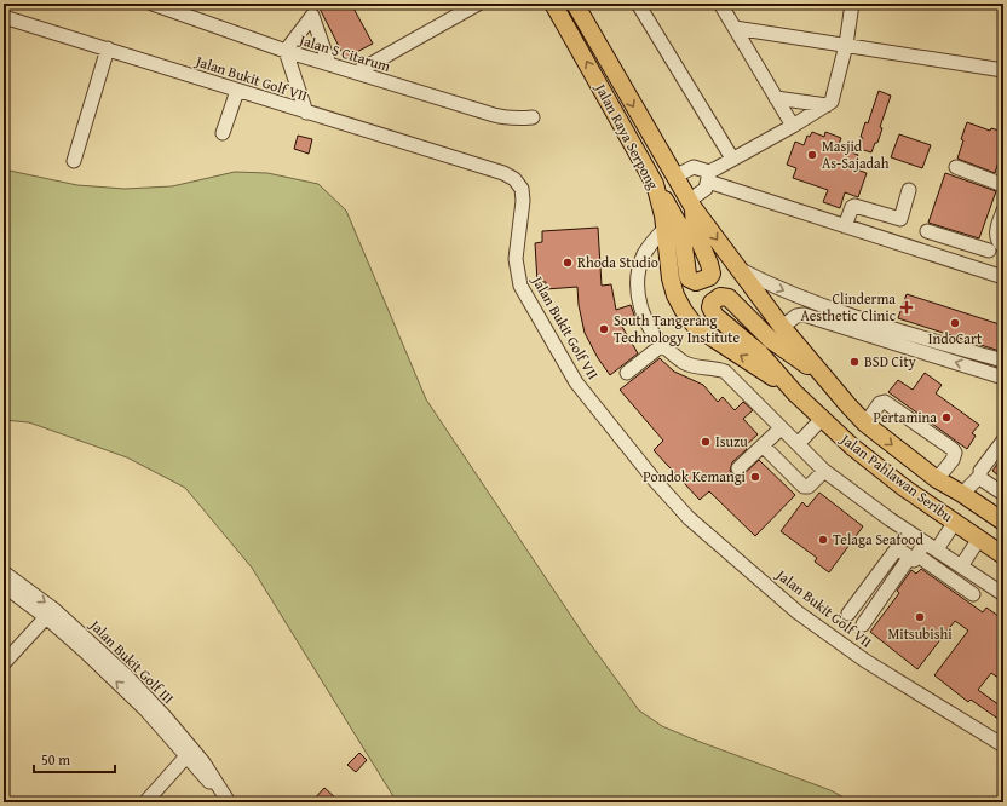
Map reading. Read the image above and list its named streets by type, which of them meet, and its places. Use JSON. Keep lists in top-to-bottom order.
{
  "streets": {
    "main road": ["Jalan Raya Serpong", "Jalan Pahlawan Seribu"],
    "street": ["Jalan S Citarum", "Jalan Bukit Golf VII", "Jalan Bukit Golf III"]
  },
  "crossings": [
    ["Jalan Raya Serpong", "Jalan Pahlawan Seribu"]
  ],
  "places": {
    "other": [
      "Masjid As-Sajadah",
      "Rhoda Studio",
      "IndoCart",
      "South Tangerang Technology Institute",
      "BSD City",
      "Pertamina",
      "Isuzu",
      "Pondok Kemangi",
      "Telaga Seafood",
      "Mitsubishi"
    ],
    "health": ["Clinderma Aesthetic Clinic"]
  },
  "scale_bar": "50 m"
}
